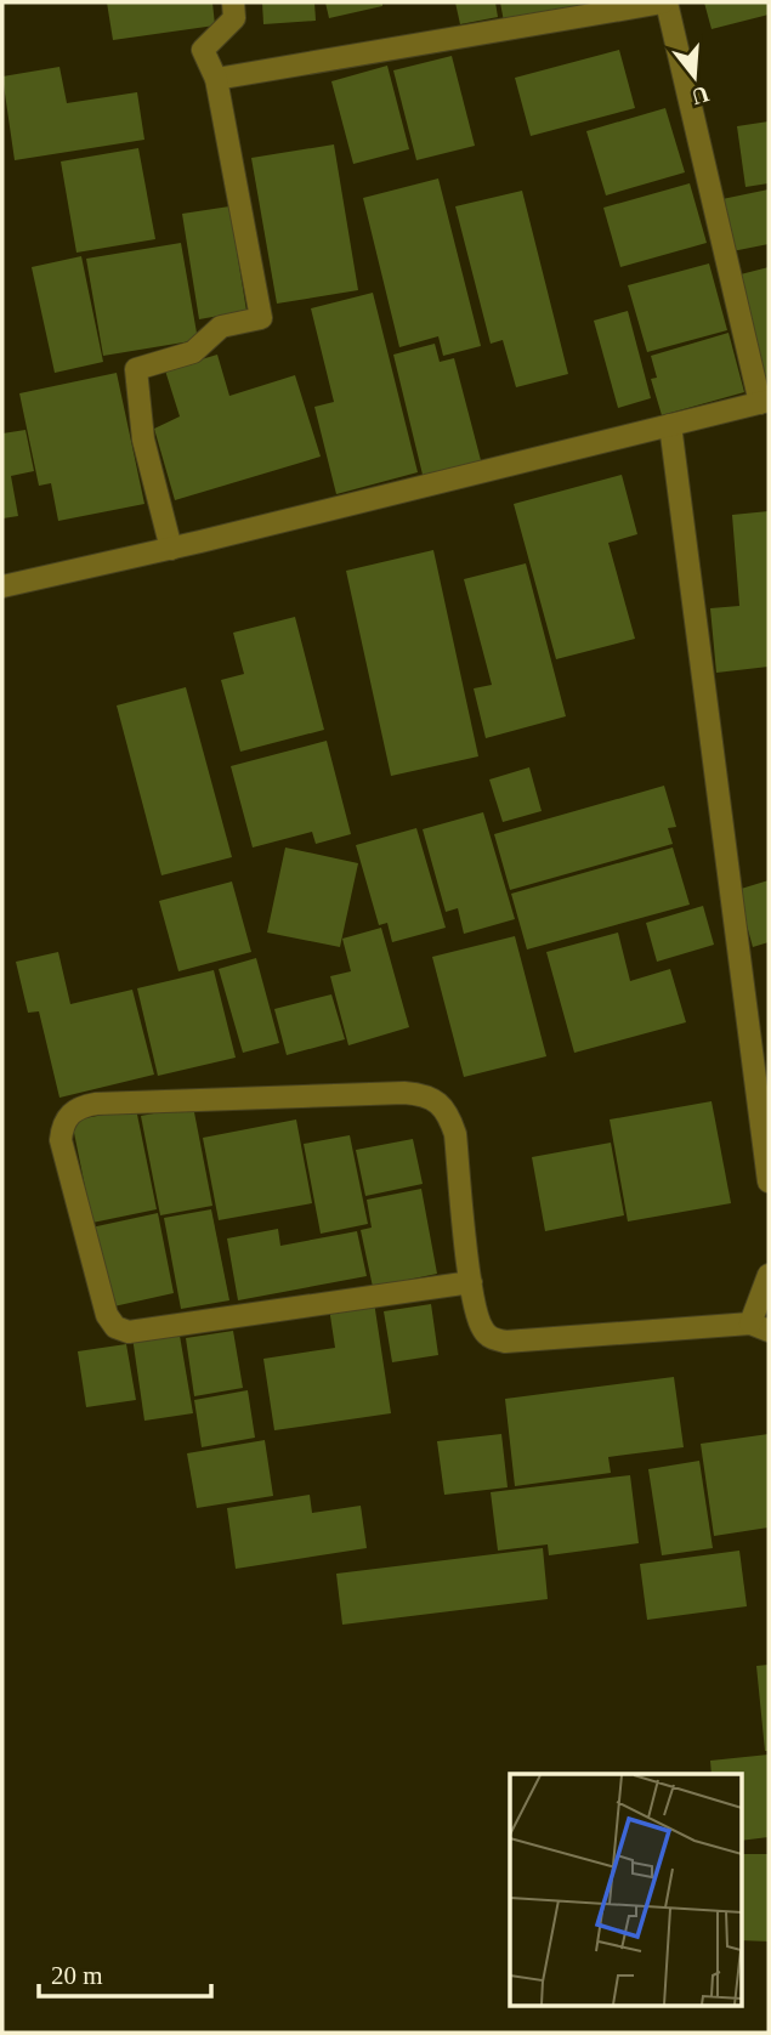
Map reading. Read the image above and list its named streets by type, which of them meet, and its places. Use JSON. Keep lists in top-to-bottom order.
{
  "scale_bar": "20 m",
  "north": "bottom"
}
